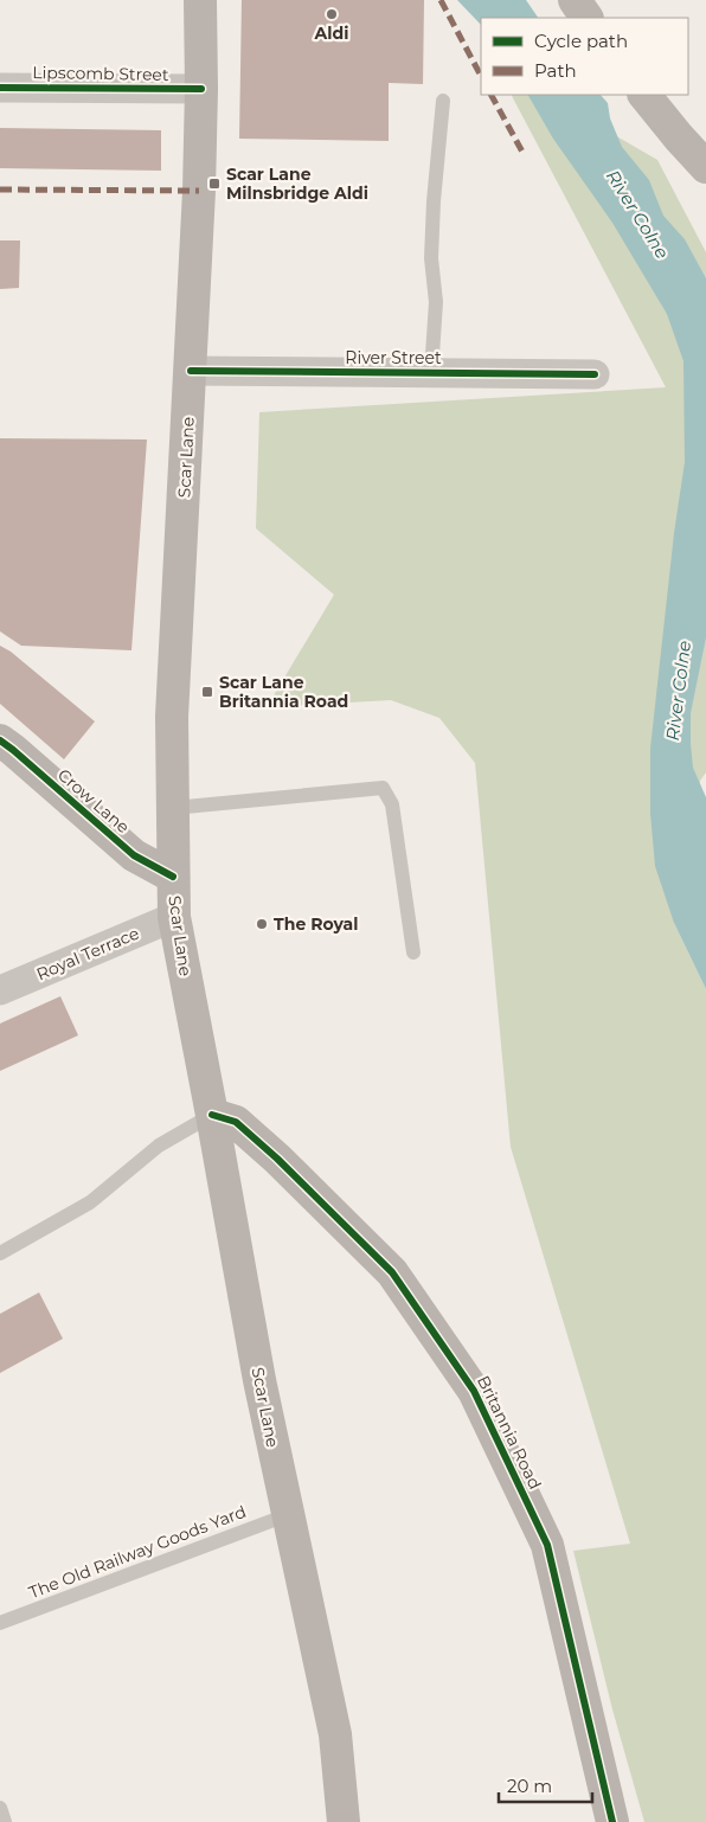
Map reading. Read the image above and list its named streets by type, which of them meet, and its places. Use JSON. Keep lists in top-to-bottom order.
{
  "streets": {
    "main road": ["Scar Lane", "Crow Lane", "Britannia Road"],
    "street": ["Lipscomb Street", "River Street", "Royal Terrace"],
    "lane": ["The Old Railway Goods Yard"]
  },
  "crossings": [
    ["Lipscomb Street", "Scar Lane"],
    ["River Street", "Scar Lane"],
    ["Scar Lane", "Crow Lane"],
    ["Scar Lane", "Royal Terrace"],
    ["Scar Lane", "Britannia Road"],
    ["Scar Lane", "The Old Railway Goods Yard"]
  ],
  "water": ["River Colne"],
  "places": {
    "other": ["Aldi", "The Royal"],
    "transit": ["Scar Lane Milnsbridge Aldi", "Scar Lane Britannia Road"]
  },
  "legend": ["Cycle path", "Path"],
  "scale_bar": "20 m"
}
